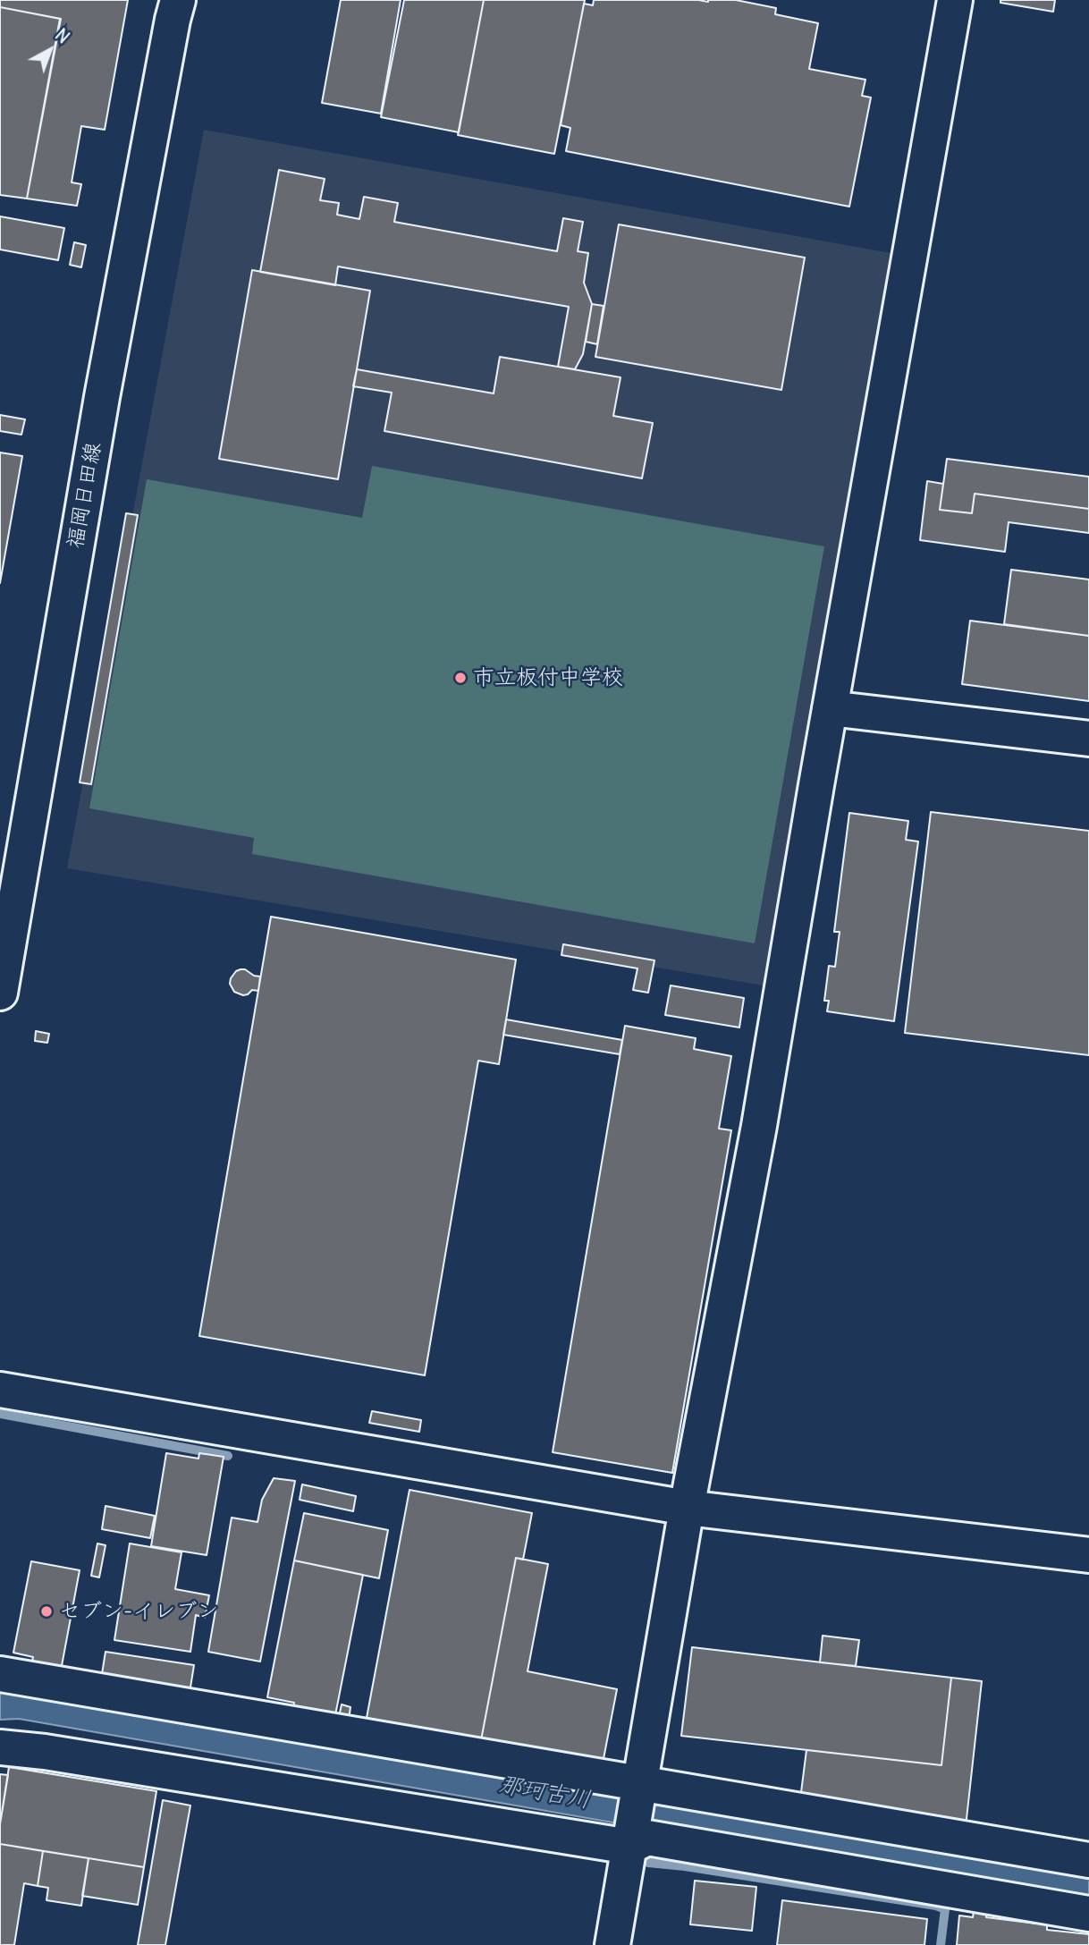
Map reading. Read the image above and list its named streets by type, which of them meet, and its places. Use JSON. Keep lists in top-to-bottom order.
{
  "streets": {
    "street": ["福岡日田線"]
  },
  "water": ["那珂古川"],
  "places": ["市立板付中学校", "セブン-イレブン"],
  "north": "top right"
}
